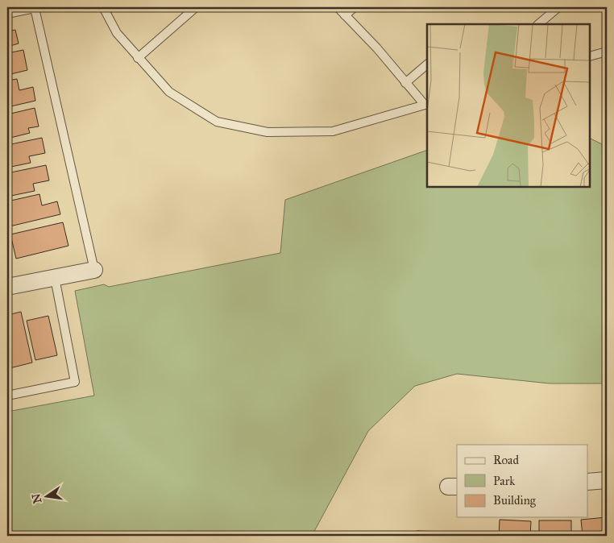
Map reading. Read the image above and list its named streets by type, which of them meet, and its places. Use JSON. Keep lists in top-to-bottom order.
{
  "legend": ["Road", "Park", "Building"],
  "north": "left"
}
